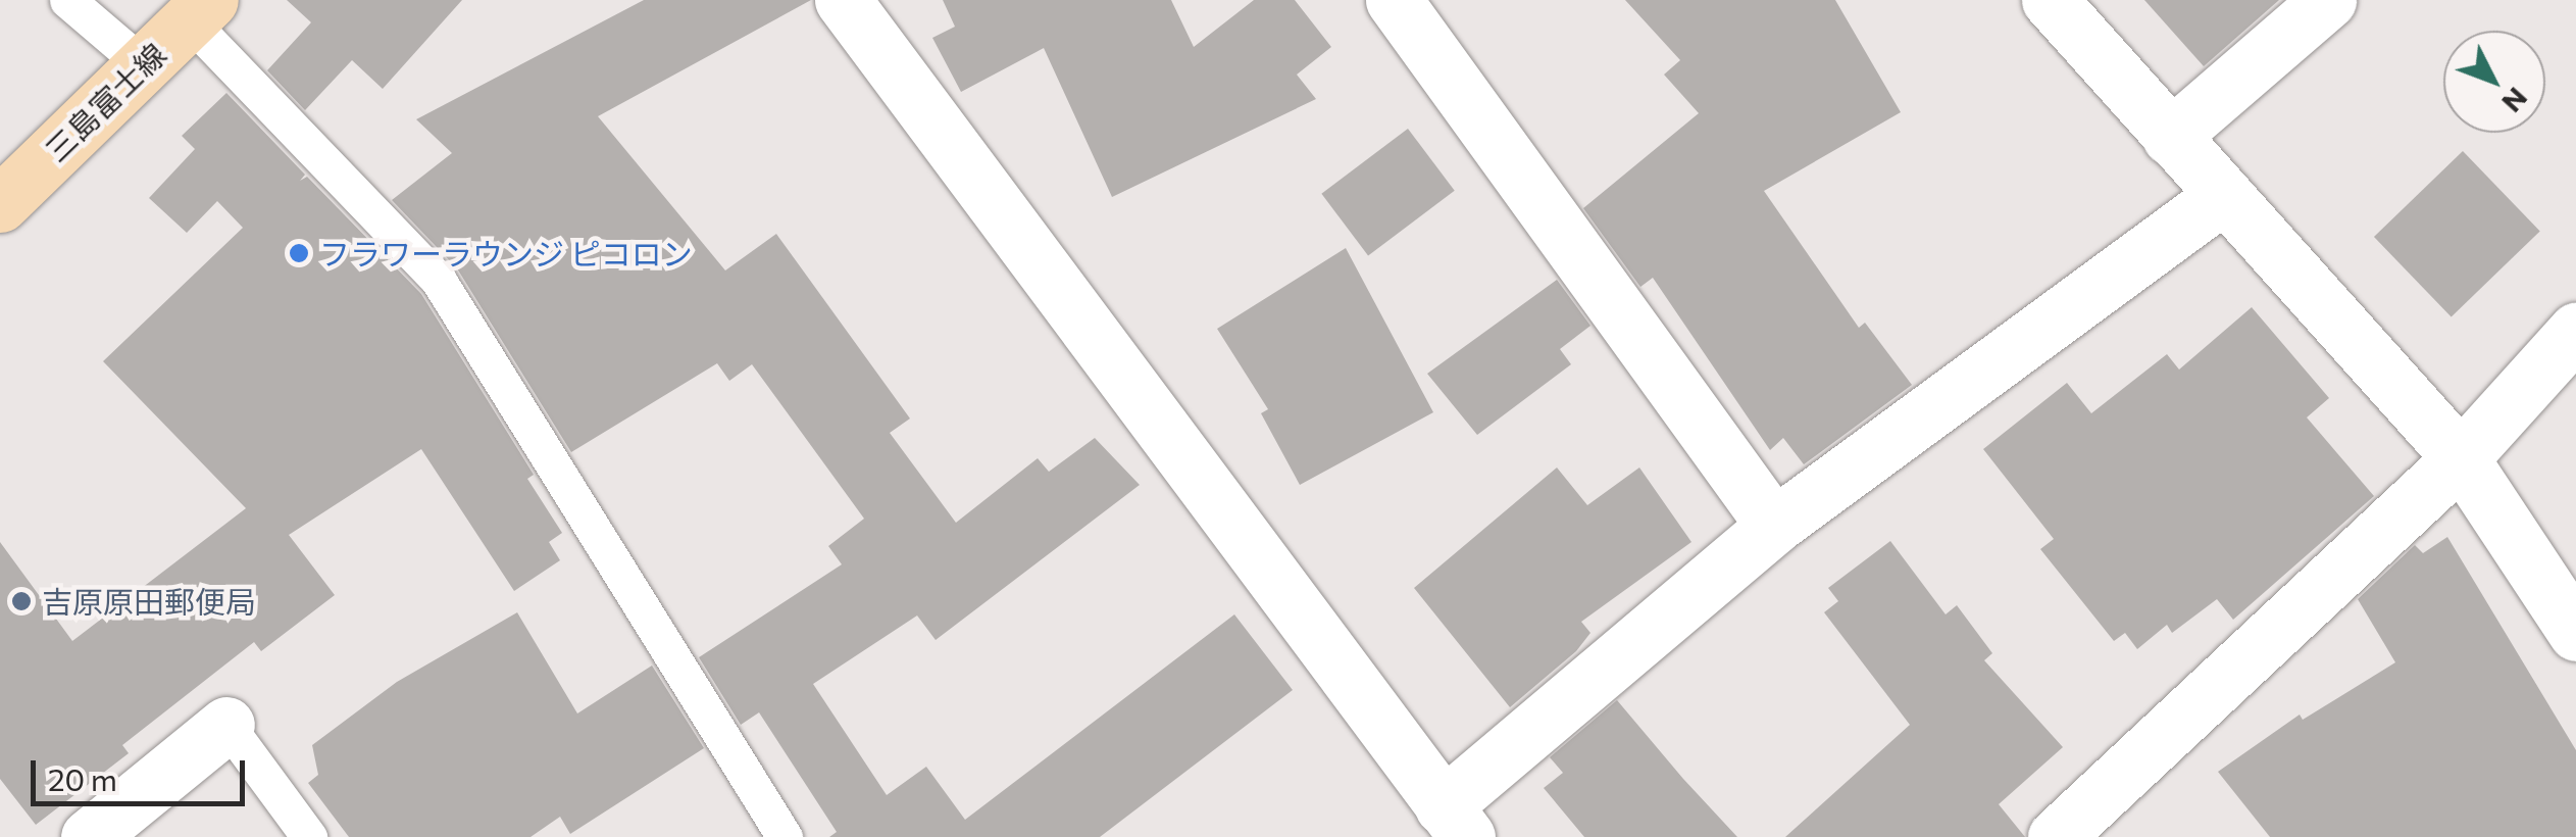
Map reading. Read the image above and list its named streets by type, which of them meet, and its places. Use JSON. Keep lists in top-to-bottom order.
{
  "streets": {
    "main road": ["三島富士線"]
  },
  "places": ["フラワーラウンジ ピコロン", "吉原原田郵便局"],
  "scale_bar": "20 m",
  "north": "bottom right"
}
